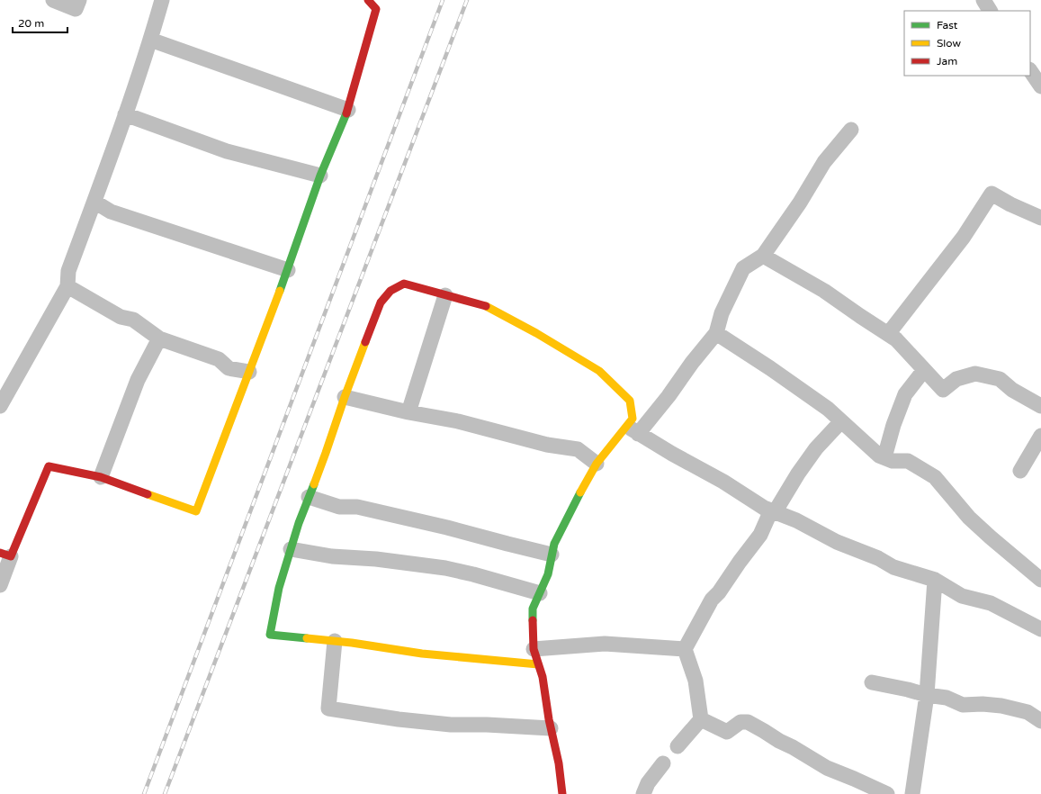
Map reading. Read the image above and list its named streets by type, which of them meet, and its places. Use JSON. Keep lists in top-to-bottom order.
{
  "legend": ["Fast", "Slow", "Jam"],
  "scale_bar": "20 m"
}
